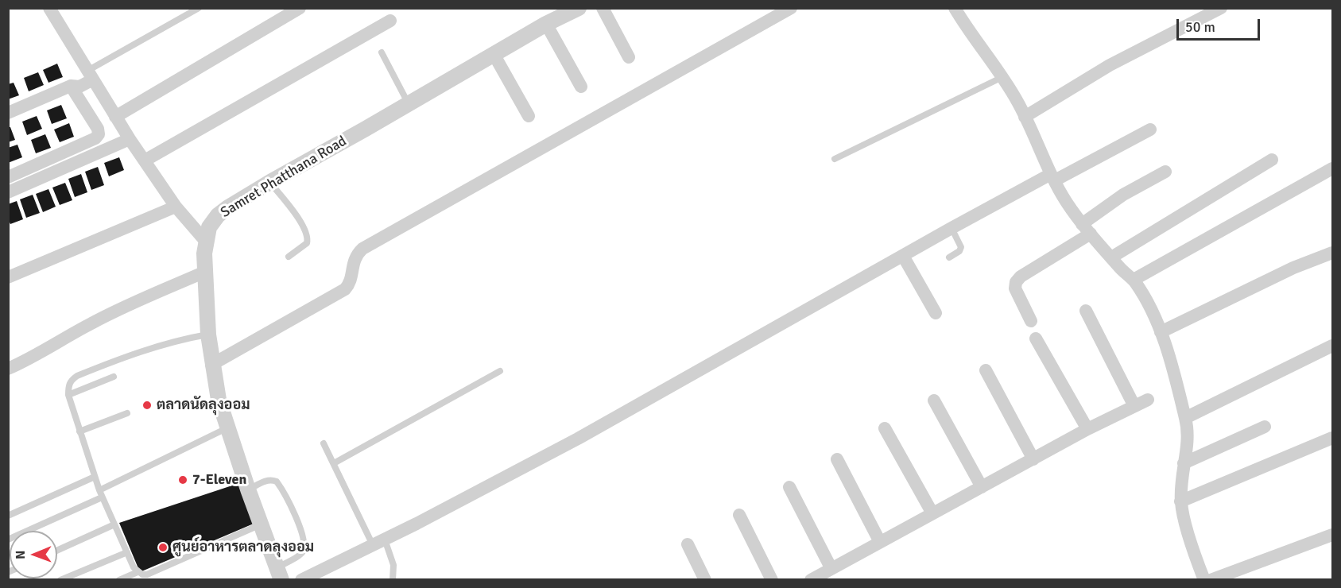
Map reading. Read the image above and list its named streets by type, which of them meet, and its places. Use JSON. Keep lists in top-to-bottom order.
{
  "streets": {
    "street": ["Samret Phatthana Road"]
  },
  "places": ["ตลาดนัดลุงออม", "7-Eleven", "ศูนย์อาหารตลาดลุงออม"],
  "scale_bar": "50 m",
  "north": "left"
}
